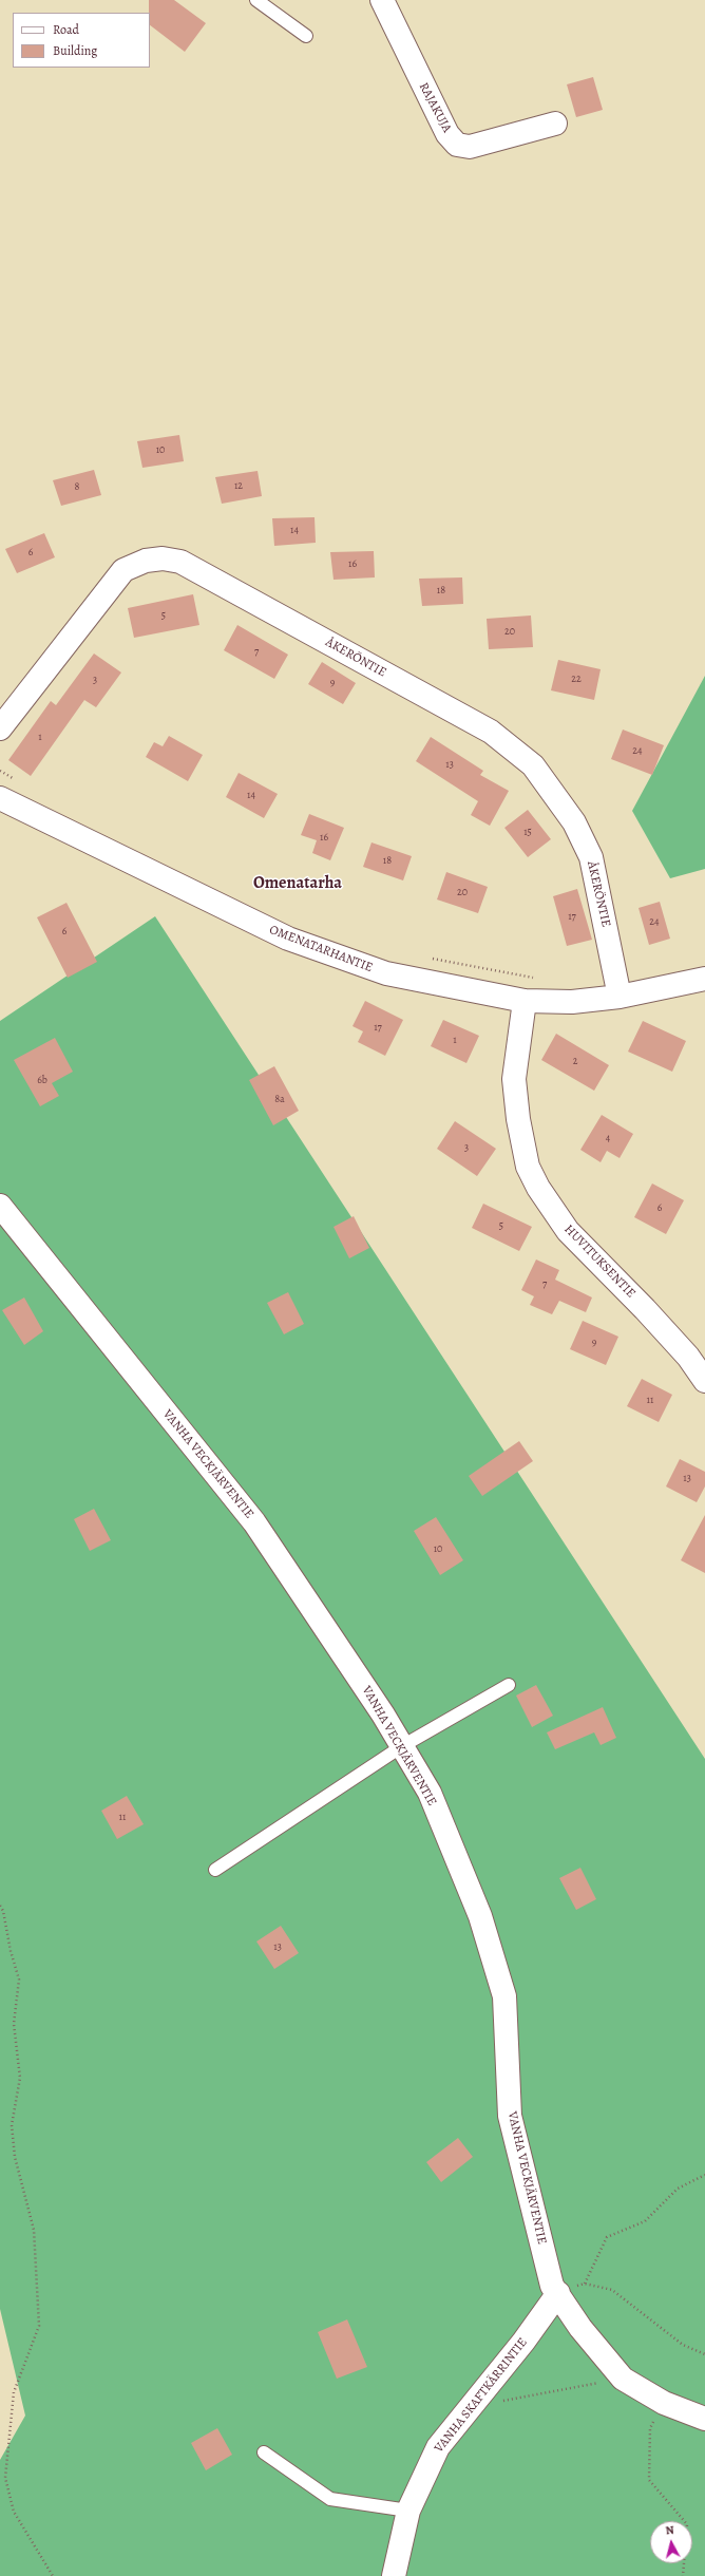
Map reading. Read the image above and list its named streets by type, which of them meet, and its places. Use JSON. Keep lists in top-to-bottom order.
{
  "streets": {
    "street": [
      "RAJAKUJA",
      "ÅKERÖNTIE",
      "OMENATARHANTIE",
      "HUVITUKSENTIE",
      "VANHA VECKJÄRVENTIE",
      "VANHA SKAFTKÄRRINTIE"
    ]
  },
  "crossings": [
    ["ÅKERÖNTIE", "OMENATARHANTIE"],
    ["OMENATARHANTIE", "HUVITUKSENTIE"],
    ["VANHA VECKJÄRVENTIE", "VANHA SKAFTKÄRRINTIE"]
  ],
  "districts": ["Omenatarha"],
  "house_numbers": [
    "10",
    "12",
    "8",
    "14",
    "6",
    "16",
    "18",
    "5",
    "20",
    "7",
    "22",
    "3",
    "9",
    "1",
    "24",
    "13",
    "14",
    "15",
    "16",
    "18",
    "20",
    "17",
    "24",
    "6",
    "17",
    "1",
    "2",
    "6b",
    "8a",
    "4",
    "3",
    "6",
    "5",
    "7",
    "9",
    "11",
    "13",
    "10",
    "11",
    "13"
  ],
  "legend": ["Road", "Building"],
  "north": "top"
}
